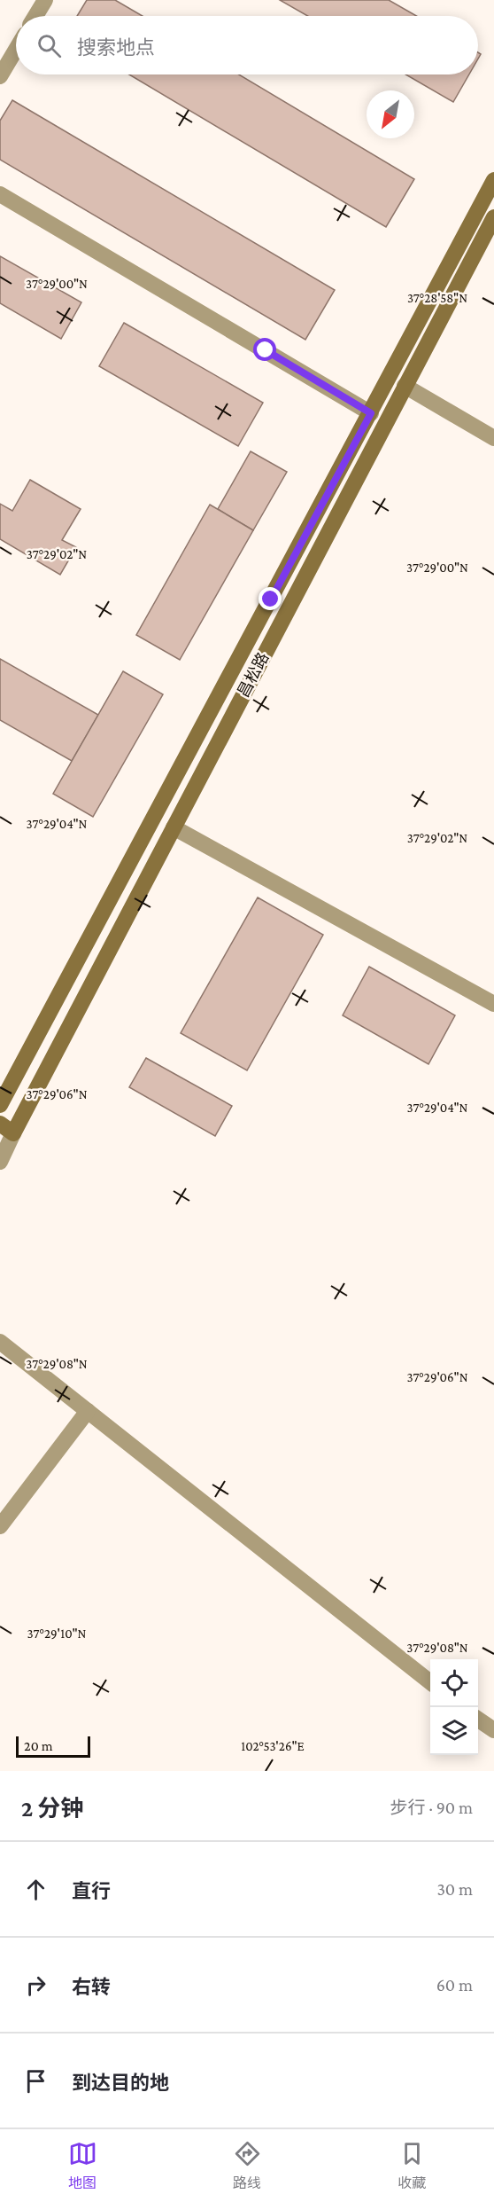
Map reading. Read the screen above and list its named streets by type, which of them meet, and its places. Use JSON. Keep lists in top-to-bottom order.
{
  "streets": {
    "main road": ["昌松路"]
  },
  "scale_bar": "20 m",
  "north": "bottom left",
  "page": {
    "search": "搜索地点",
    "scale": "20 m",
    "heading": ["2 分钟", "步行 · 90 m"],
    "list": [
      ["直行", "30 m"],
      ["右转", "60 m"],
      "到达目的地"
    ],
    "nav": ["地图", "路线", "收藏"]
  },
  "coordinates": [
    "37°29'00\"N",
    "37°28'58\"N",
    "37°29'02\"N",
    "37°29'04\"N",
    "37°29'06\"N",
    "37°29'08\"N",
    "37°29'10\"N",
    "102°53'26\"E"
  ]
}
